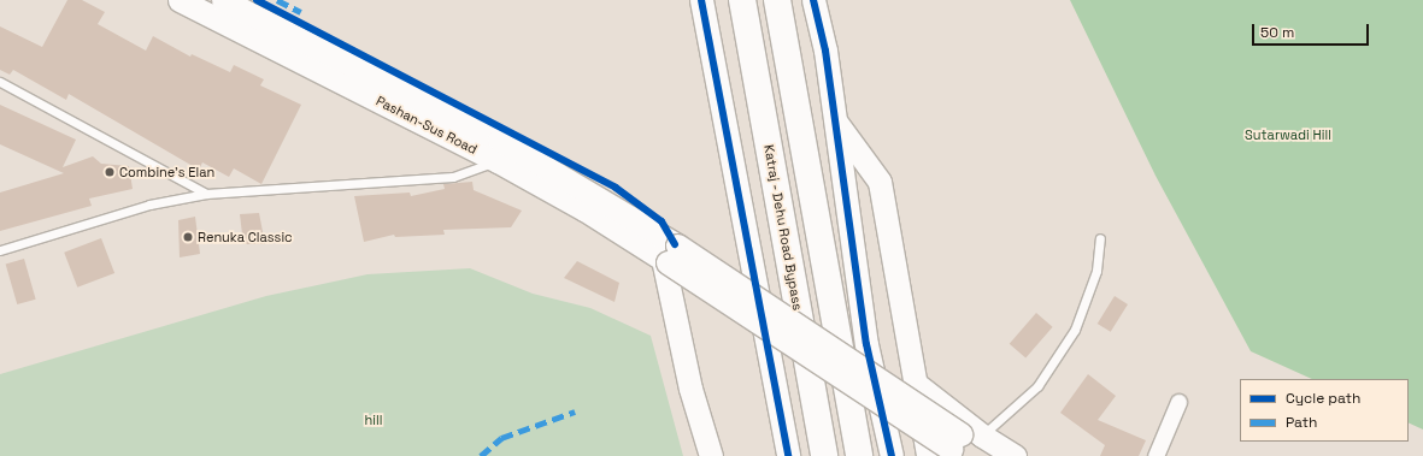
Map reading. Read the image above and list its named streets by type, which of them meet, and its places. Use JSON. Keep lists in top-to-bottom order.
{
  "streets": {
    "highway": ["Katraj - Dehu Road Bypass"],
    "street": ["Pashan-Sus Road"]
  },
  "parks": ["Sutarwadi Hill", "hill"],
  "places": ["Combine's Elan", "Renuka Classic"],
  "legend": ["Cycle path", "Path"],
  "scale_bar": "50 m"
}
